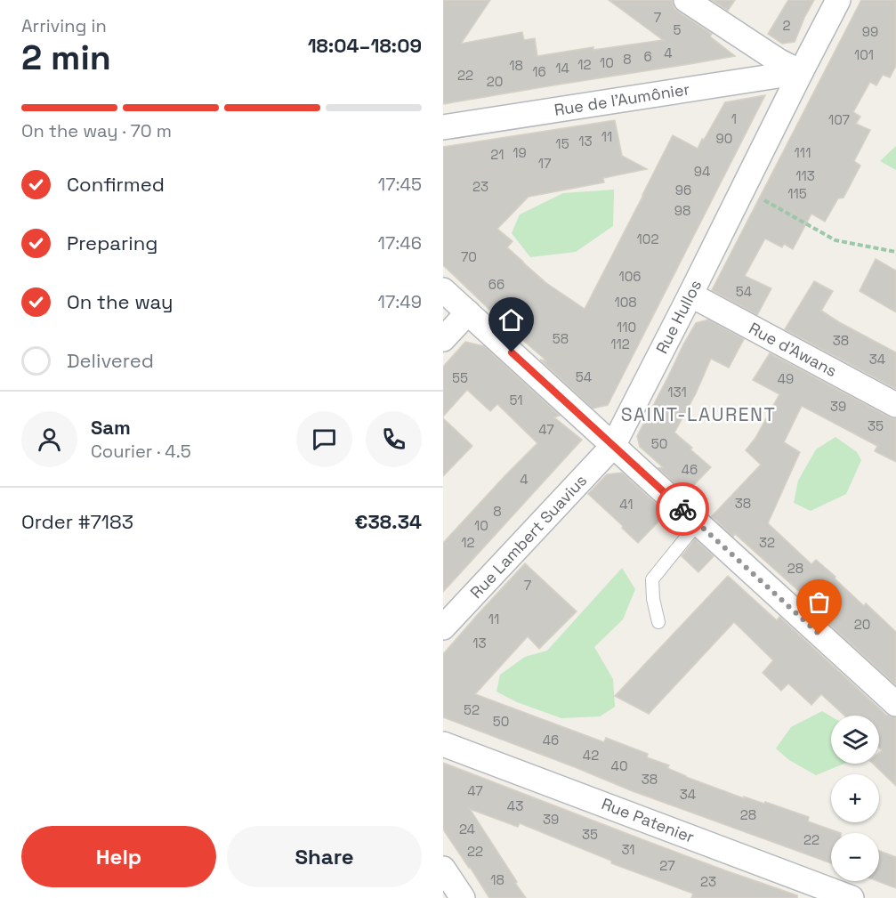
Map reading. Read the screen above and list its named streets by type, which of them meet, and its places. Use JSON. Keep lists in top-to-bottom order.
{
  "streets": {
    "street": [
      "Rue de l'Aumônier",
      "Rue Hullos",
      "Rue d'Awans",
      "Rue Lambert Suavius",
      "Rue Patenier"
    ]
  },
  "crossings": [
    ["Rue de l'Aumônier", "Rue Hullos"],
    ["Rue Hullos", "Rue d'Awans"],
    ["Rue Hullos", "Rue Lambert Suavius"]
  ],
  "districts": ["SAINT-LAURENT"],
  "house_numbers": [
    "7",
    "2",
    "5",
    "99",
    "4",
    "101",
    "6",
    "8",
    "10",
    "12",
    "18",
    "14",
    "16",
    "22",
    "20",
    "1",
    "107",
    "11",
    "90",
    "13",
    "15",
    "19",
    "111",
    "21",
    "17",
    "94",
    "113",
    "23",
    "96",
    "115",
    "98",
    "102",
    "70",
    "106",
    "66",
    "54",
    "108",
    "110",
    "58",
    "38",
    "112",
    "34",
    "54",
    "55",
    "49",
    "131",
    "51",
    "39",
    "35",
    "47",
    "50",
    "46",
    "4",
    "38",
    "41",
    "8",
    "10",
    "12",
    "32",
    "28",
    "7",
    "11",
    "20",
    "13",
    "52",
    "50",
    "46",
    "42",
    "40",
    "38",
    "47",
    "34",
    "43",
    "28",
    "39",
    "24",
    "35",
    "22",
    "31",
    "22",
    "27",
    "18",
    "23"
  ],
  "page": {
    "heading": ["2 min", "Arriving in", "18:04–18:09"],
    "panel": [
      "Sam",
      "Courier · 4.5",
      "Order #7183",
      "€38.34"
    ],
    "bar": "On the way · 70 m",
    "list": [
      ["Confirmed", "17:45"],
      ["Preparing", "17:46"],
      ["On the way", "17:49"],
      "Delivered"
    ],
    "map_buttons": ["+", "−"],
    "buttons": ["Help", "Share"]
  }
}
